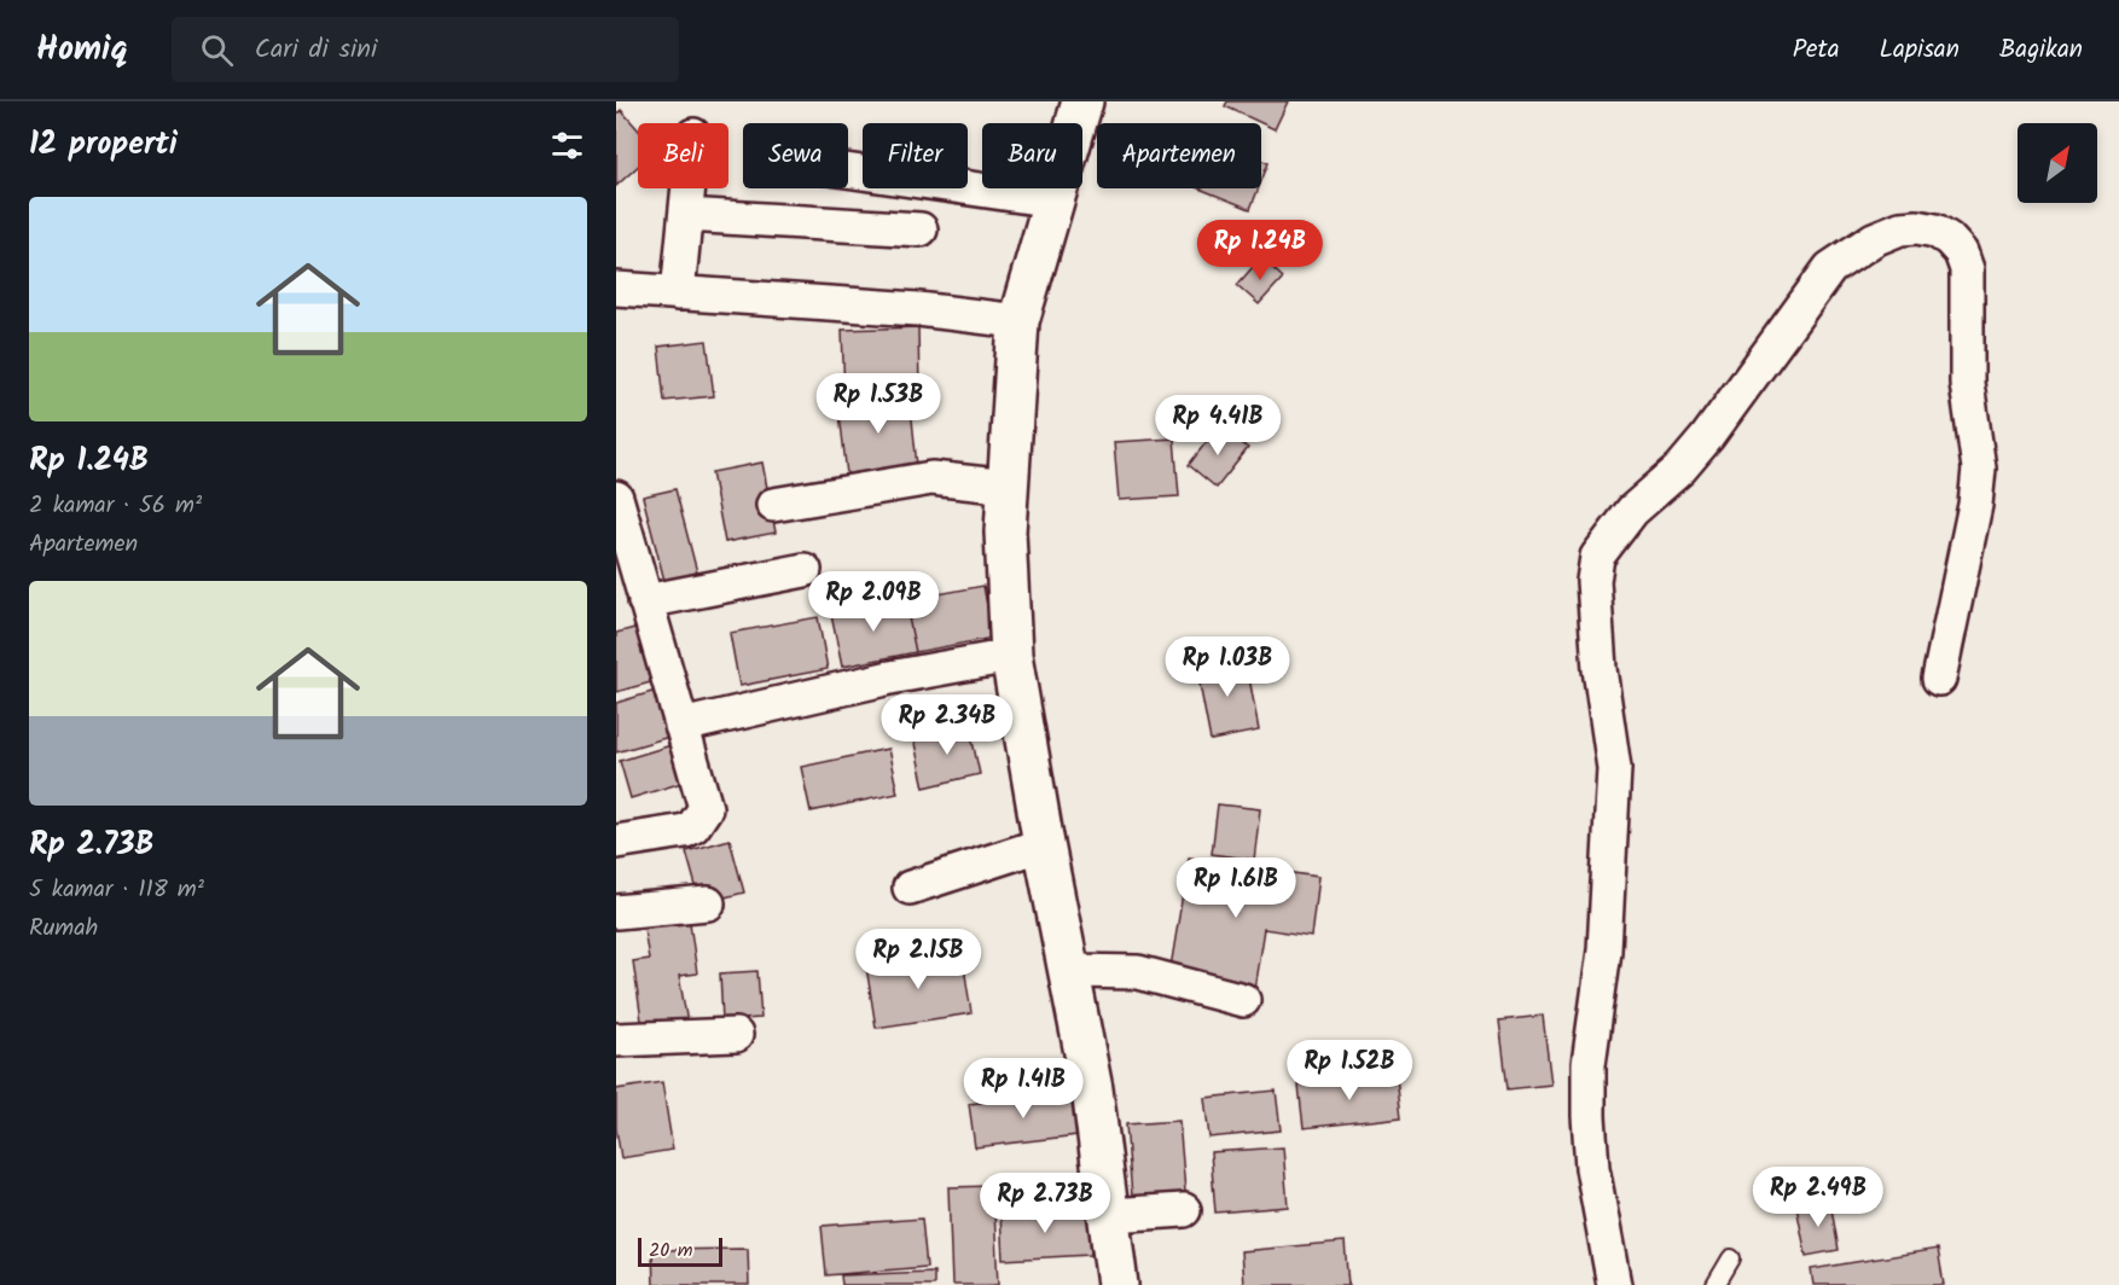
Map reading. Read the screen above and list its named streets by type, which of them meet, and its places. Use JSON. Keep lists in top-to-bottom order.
{
  "scale_bar": "20 m",
  "north": "top right",
  "page": {
    "header": "Homiq",
    "search": "Cari di sini",
    "nav": ["Peta", "Lapisan", "Bagikan"],
    "heading": "12 properti",
    "chip": [
      "Beli",
      "Sewa",
      "Filter",
      "Baru",
      "Apartemen"
    ],
    "list": [
      {
        "name": "Rp 1.24B",
        "note": "2 kamar · 56 m² · Apartemen"
      },
      {
        "name": "Rp 2.73B",
        "note": "5 kamar · 118 m² · Rumah"
      }
    ],
    "price": [
      "Rp 1.24B",
      "Rp 1.53B",
      "Rp 4.41B",
      "Rp 2.09B",
      "Rp 1.03B",
      "Rp 2.34B",
      "Rp 1.61B",
      "Rp 2.15B",
      "Rp 1.52B",
      "Rp 1.41B",
      "Rp 2.49B",
      "Rp 2.73B"
    ],
    "scale": "20 m"
  }
}
